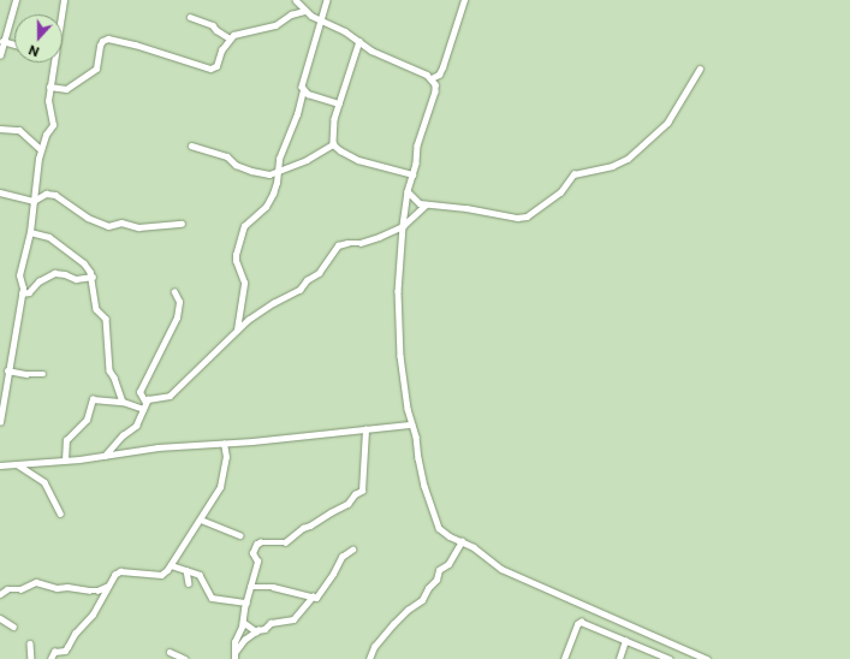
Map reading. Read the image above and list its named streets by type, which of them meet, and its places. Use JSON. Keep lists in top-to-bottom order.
{
  "north": "bottom"
}
